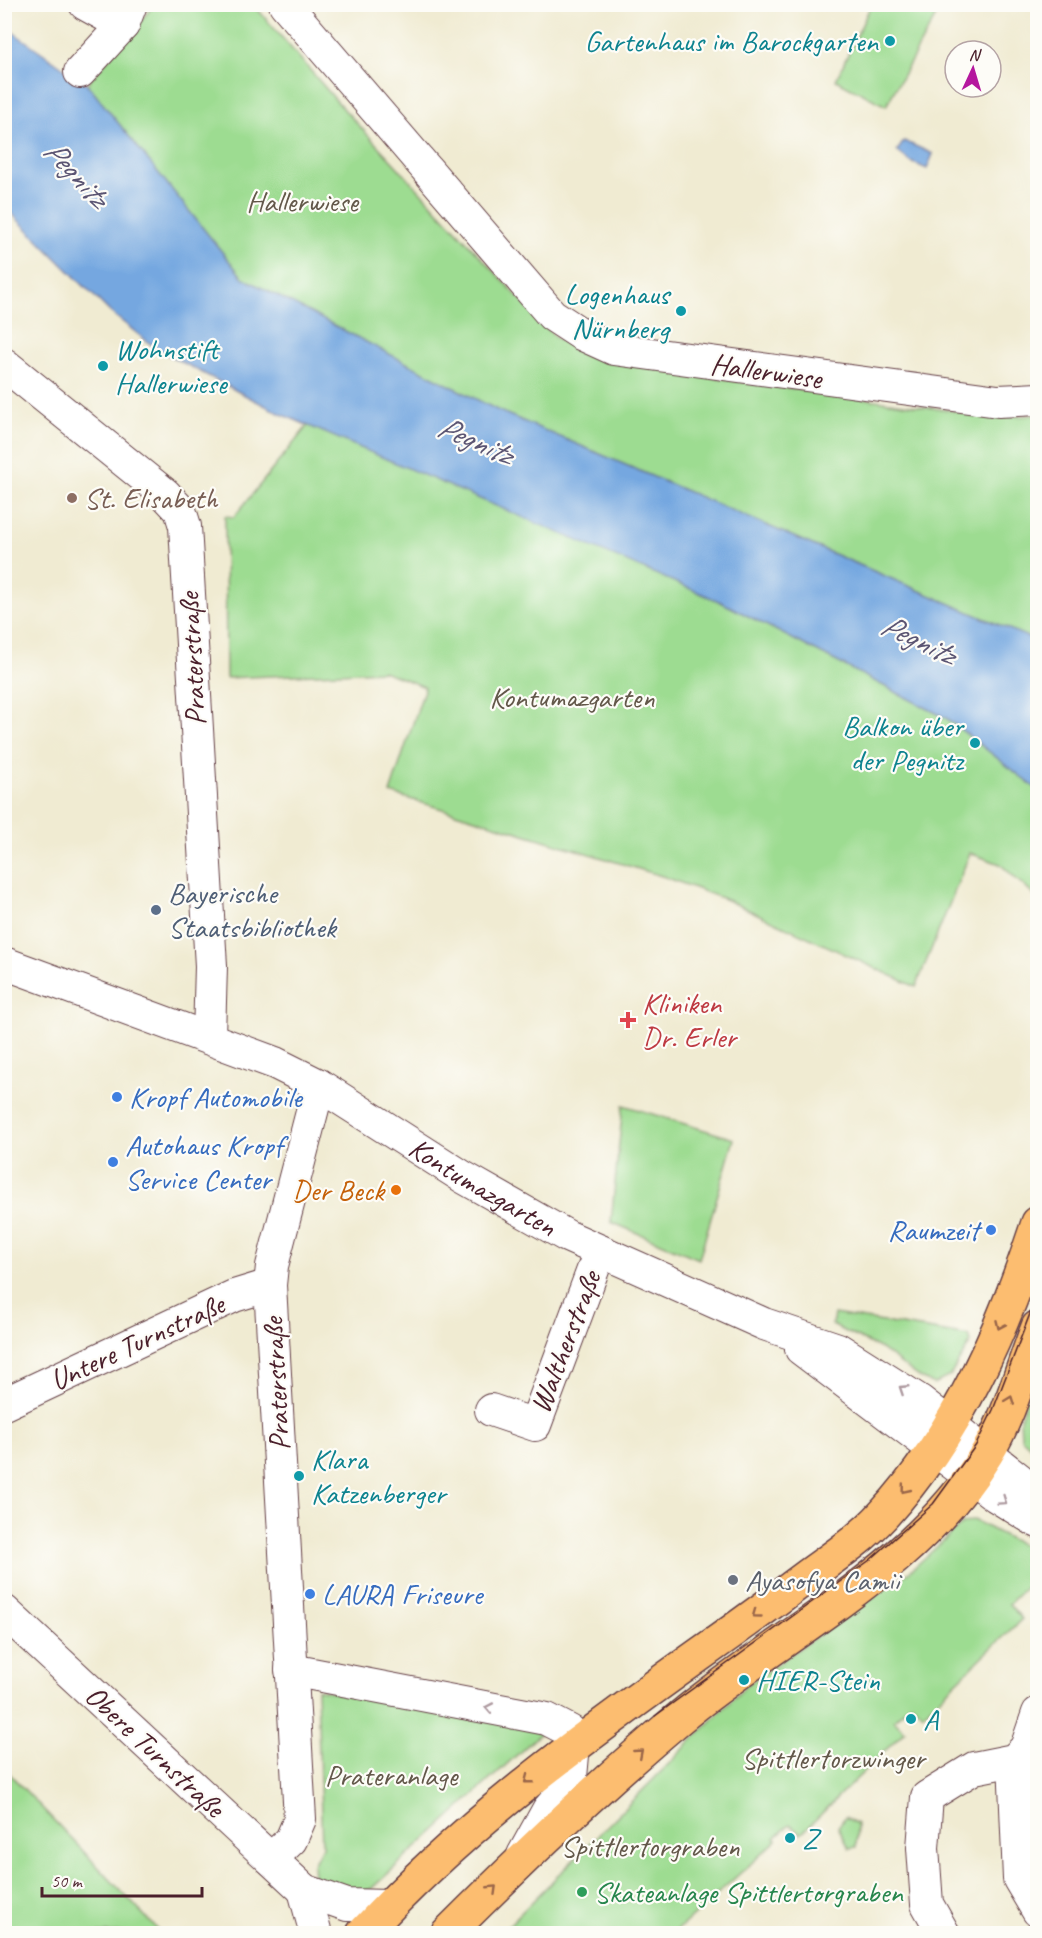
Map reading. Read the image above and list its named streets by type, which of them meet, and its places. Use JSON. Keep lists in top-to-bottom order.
{
  "streets": {
    "street": [
      "Hallerwiese",
      "Praterstraße",
      "Kontumazgarten",
      "Untere Turnstraße",
      "Waltherstraße",
      "Obere Turnstraße"
    ]
  },
  "crossings": [
    ["Praterstraße", "Kontumazgarten"],
    ["Praterstraße", "Untere Turnstraße"],
    ["Praterstraße", "Obere Turnstraße"],
    ["Kontumazgarten", "Waltherstraße"]
  ],
  "water": ["Pegnitz"],
  "parks": [
    "Hallerwiese",
    "Kontumazgarten",
    "Spittlertorzwinger",
    "Prateranlage",
    "Spittlertorgraben"
  ],
  "places": {
    "other": [
      "Gartenhaus im Barockgarten",
      "Logenhaus Nürnberg",
      "Wohnstift Hallerwiese",
      "St. Elisabeth",
      "Balkon über der Pegnitz",
      "Bayerische Staatsbibliothek",
      "Kropf Automobile",
      "Autohaus Kropf Service Center",
      "Der Beck",
      "Raumzeit",
      "Klara Katzenberger",
      "Ayasofya Camii",
      "LAURA Friseure",
      "HIER-Stein",
      "A",
      "Z",
      "Skateanlage Spittlertorgraben"
    ],
    "health": ["Kliniken Dr. Erler"]
  },
  "scale_bar": "50 m",
  "north": "top"
}
